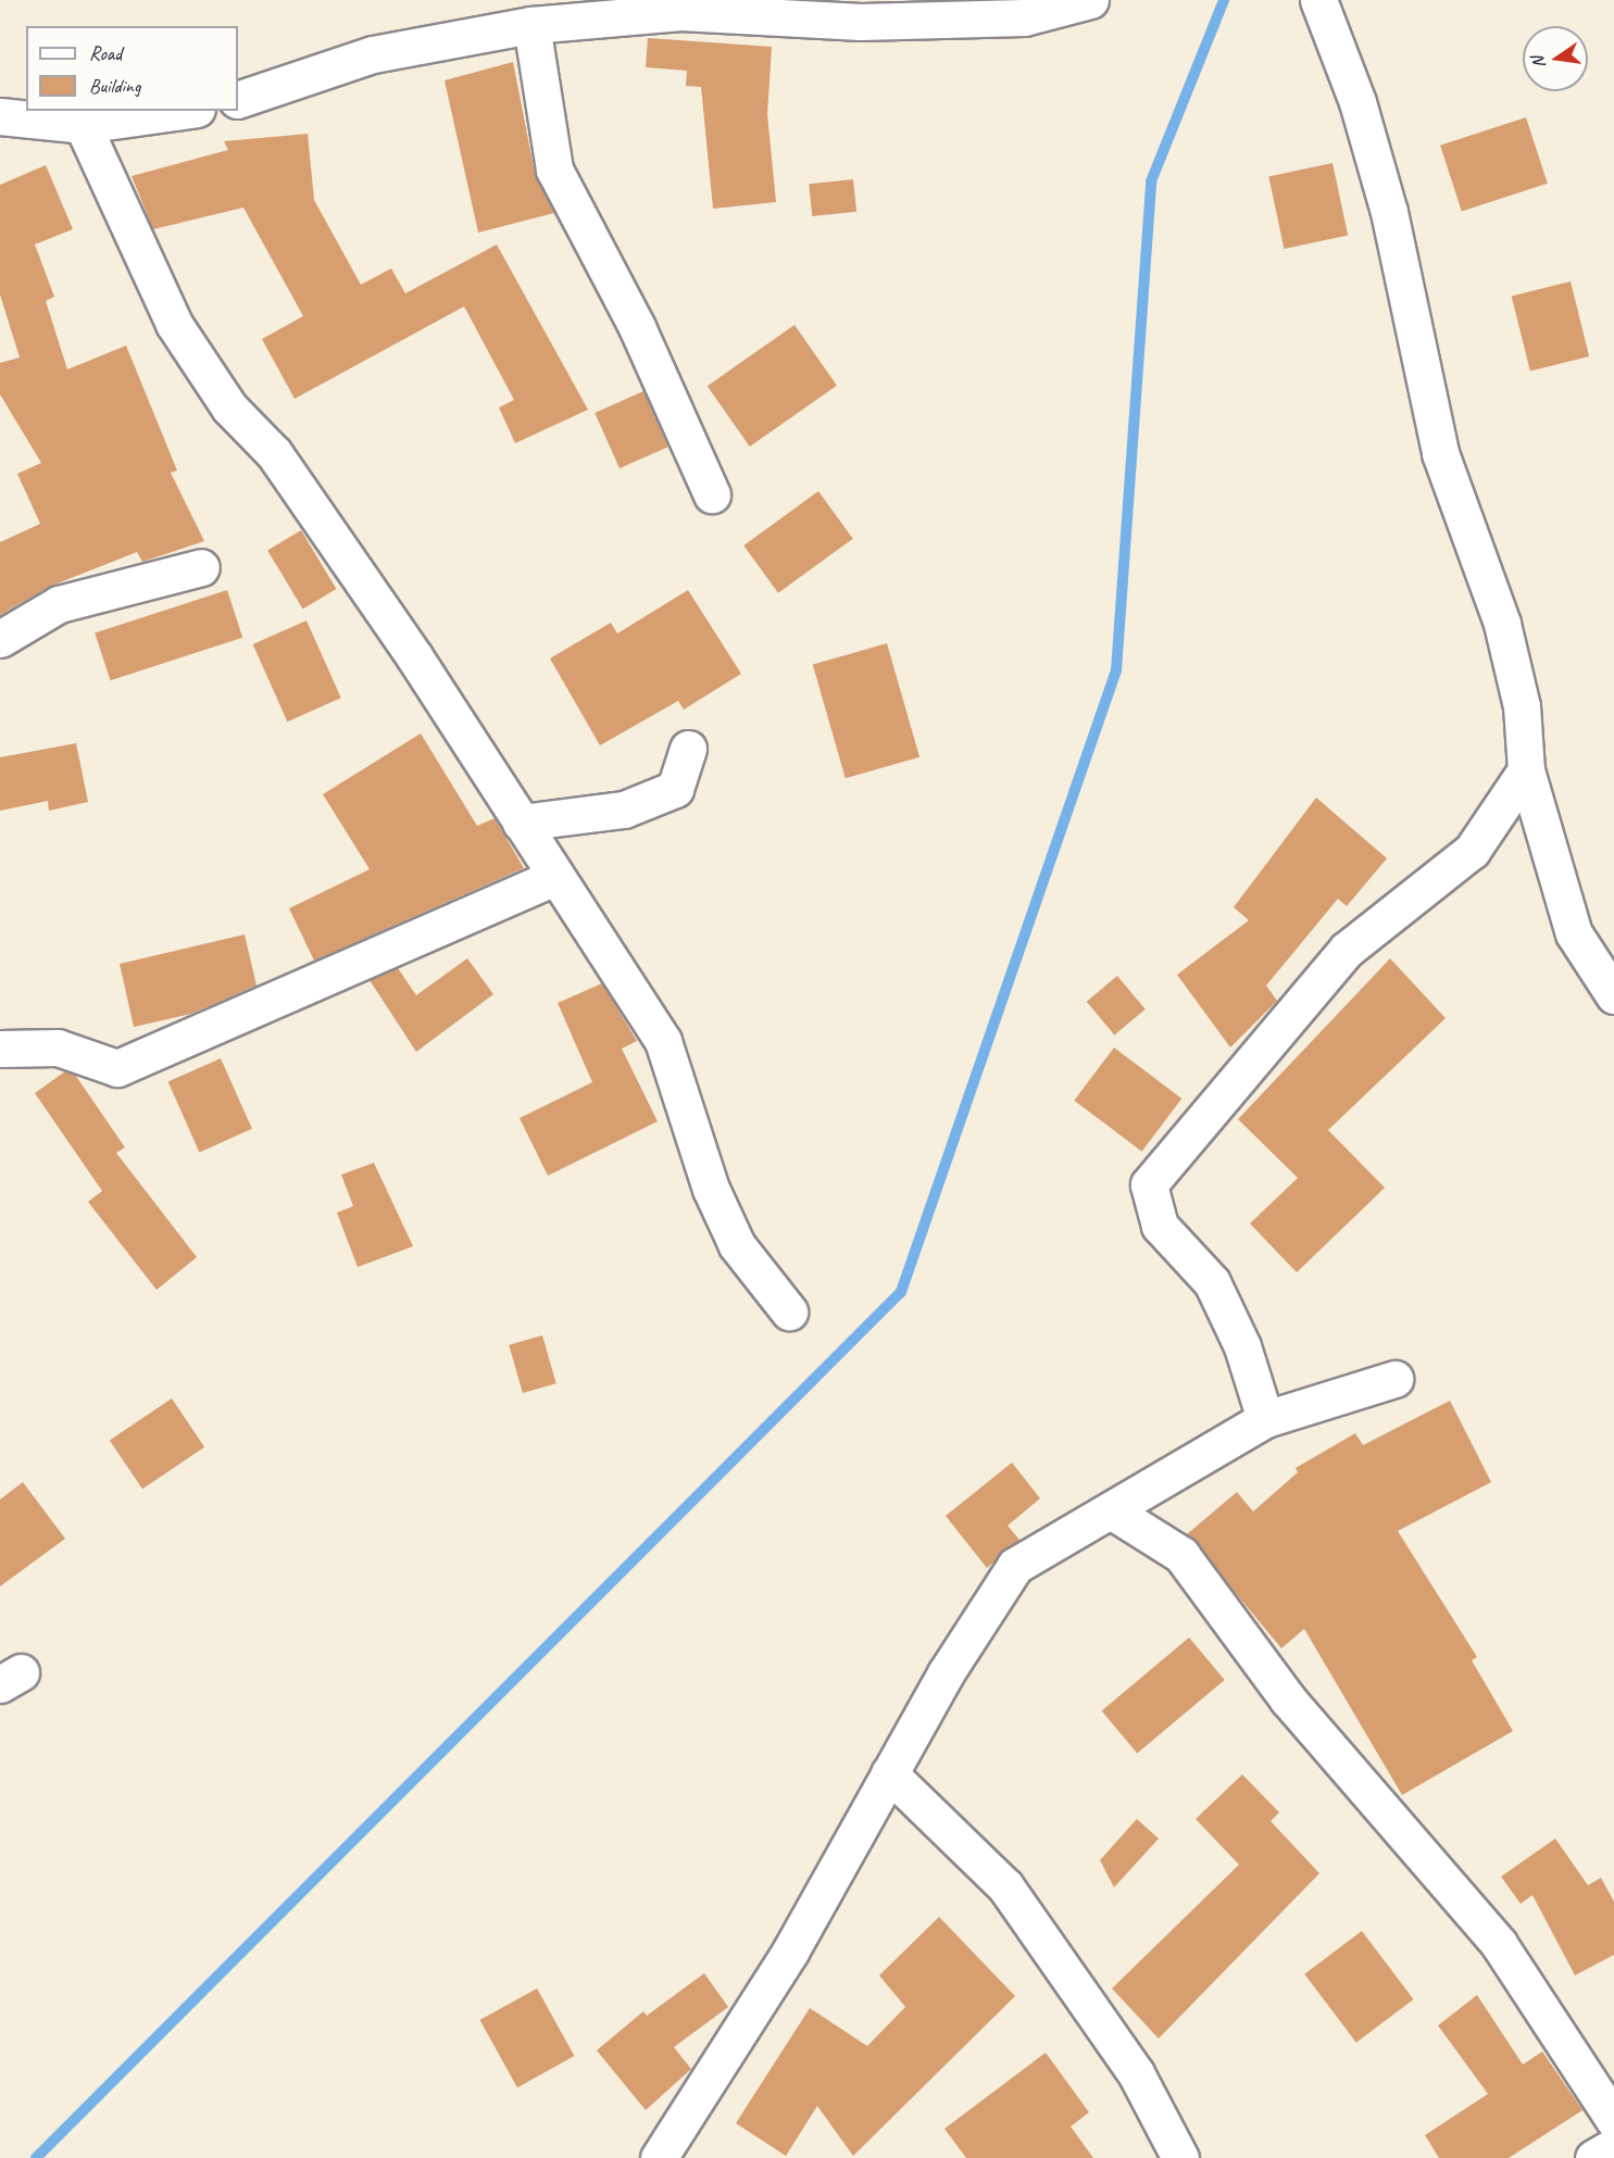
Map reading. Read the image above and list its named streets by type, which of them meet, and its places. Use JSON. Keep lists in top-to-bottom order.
{
  "legend": ["Road", "Building"],
  "north": "left"
}
